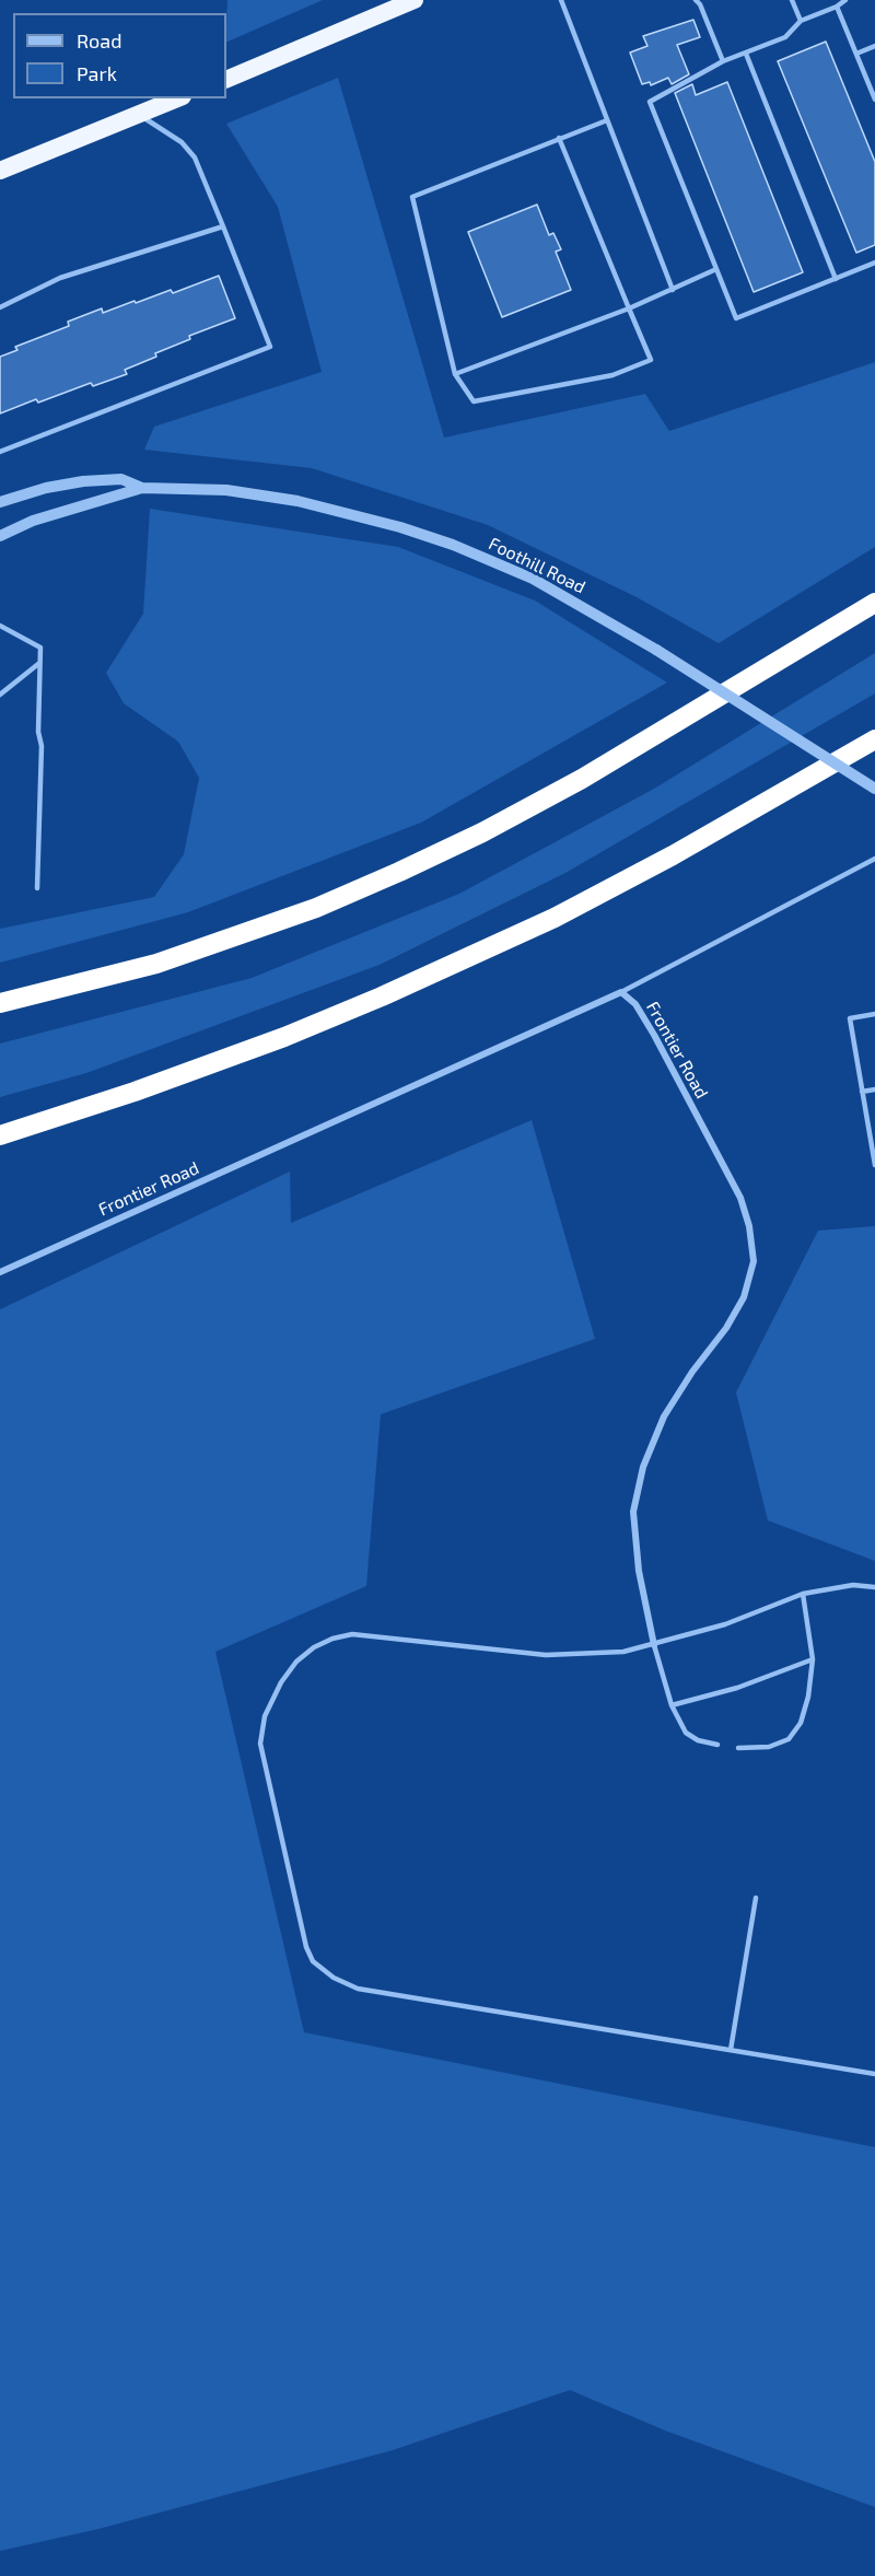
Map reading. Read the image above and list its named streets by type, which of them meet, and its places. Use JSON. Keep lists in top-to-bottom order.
{
  "streets": {
    "street": ["Foothill Road", "Frontier Road"]
  },
  "legend": ["Road", "Park"]
}
